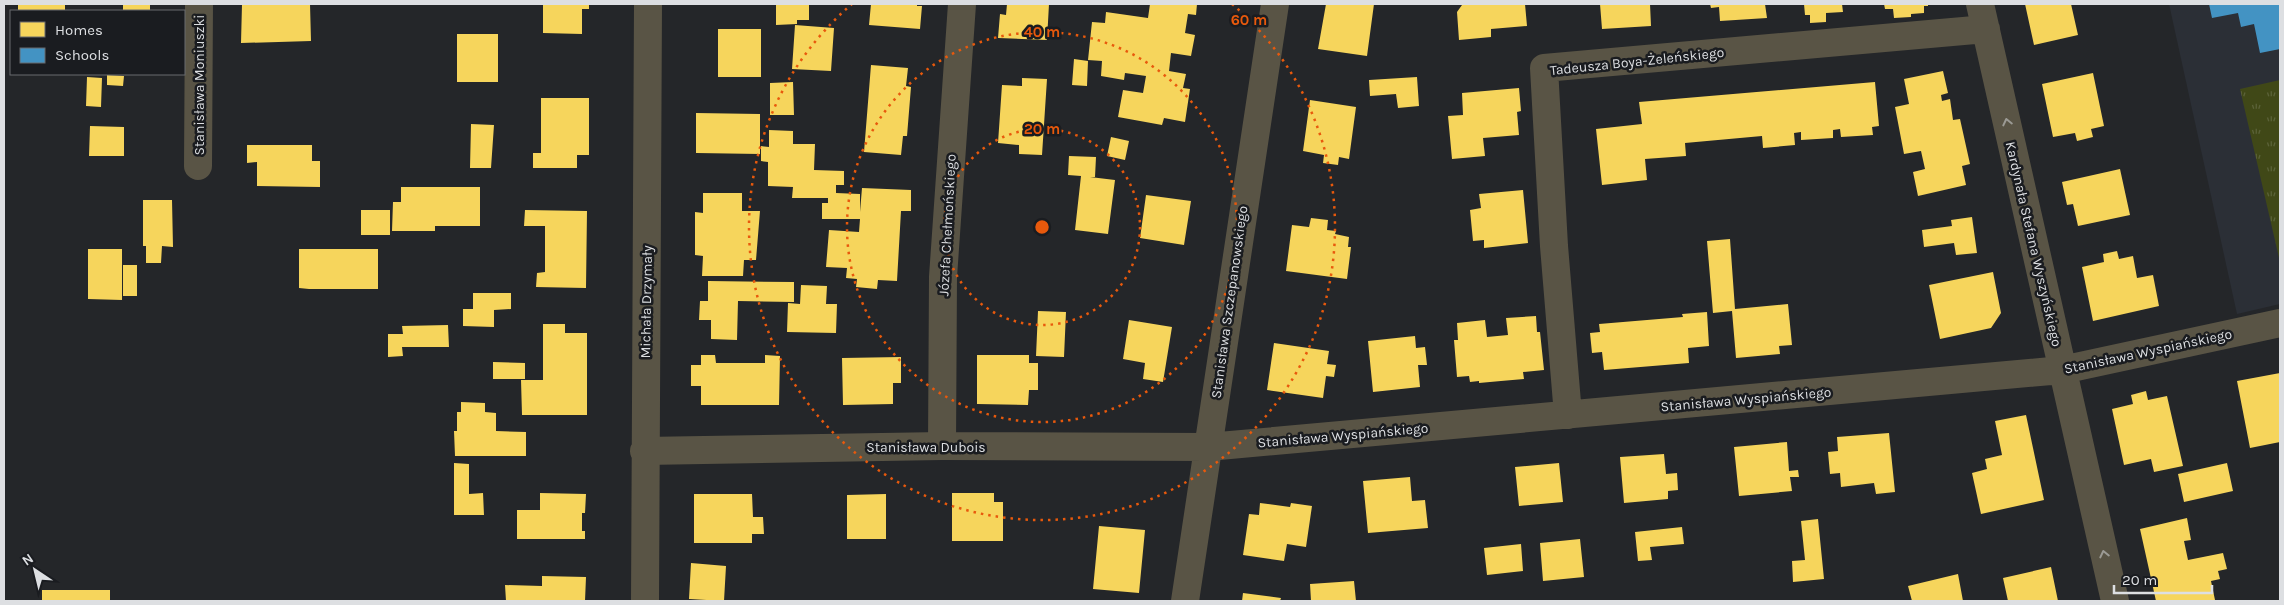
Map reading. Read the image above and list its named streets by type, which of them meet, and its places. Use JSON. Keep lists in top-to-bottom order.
{
  "streets": {
    "street": [
      "Tadeusza Boya-Żeleńskiego",
      "Stanisława Moniuszki",
      "Józefa Chełmońskiego",
      "Kardynała Stefana Wyszyńskiego",
      "Michała Drzymały",
      "Stanisława Szczepanowskiego",
      "Stanisława Wyspiańskiego",
      "Stanisława Dubois"
    ]
  },
  "crossings": [
    ["Tadeusza Boya-Żeleńskiego", "Kardynała Stefana Wyszyńskiego"],
    ["Tadeusza Boya-Żeleńskiego", "Stanisława Wyspiańskiego"],
    ["Józefa Chełmońskiego", "Stanisława Dubois"],
    ["Kardynała Stefana Wyszyńskiego", "Stanisława Wyspiańskiego"],
    ["Michała Drzymały", "Stanisława Dubois"],
    ["Stanisława Szczepanowskiego", "Stanisława Wyspiańskiego"],
    ["Stanisława Szczepanowskiego", "Stanisława Dubois"],
    ["Stanisława Wyspiańskiego", "Stanisława Dubois"]
  ],
  "one_way": ["Kardynała Stefana Wyszyńskiego"],
  "legend": ["Homes", "Schools"],
  "scale_bar": "20 m",
  "north": "top left",
  "rings": ["60 m", "40 m", "20 m"]
}
